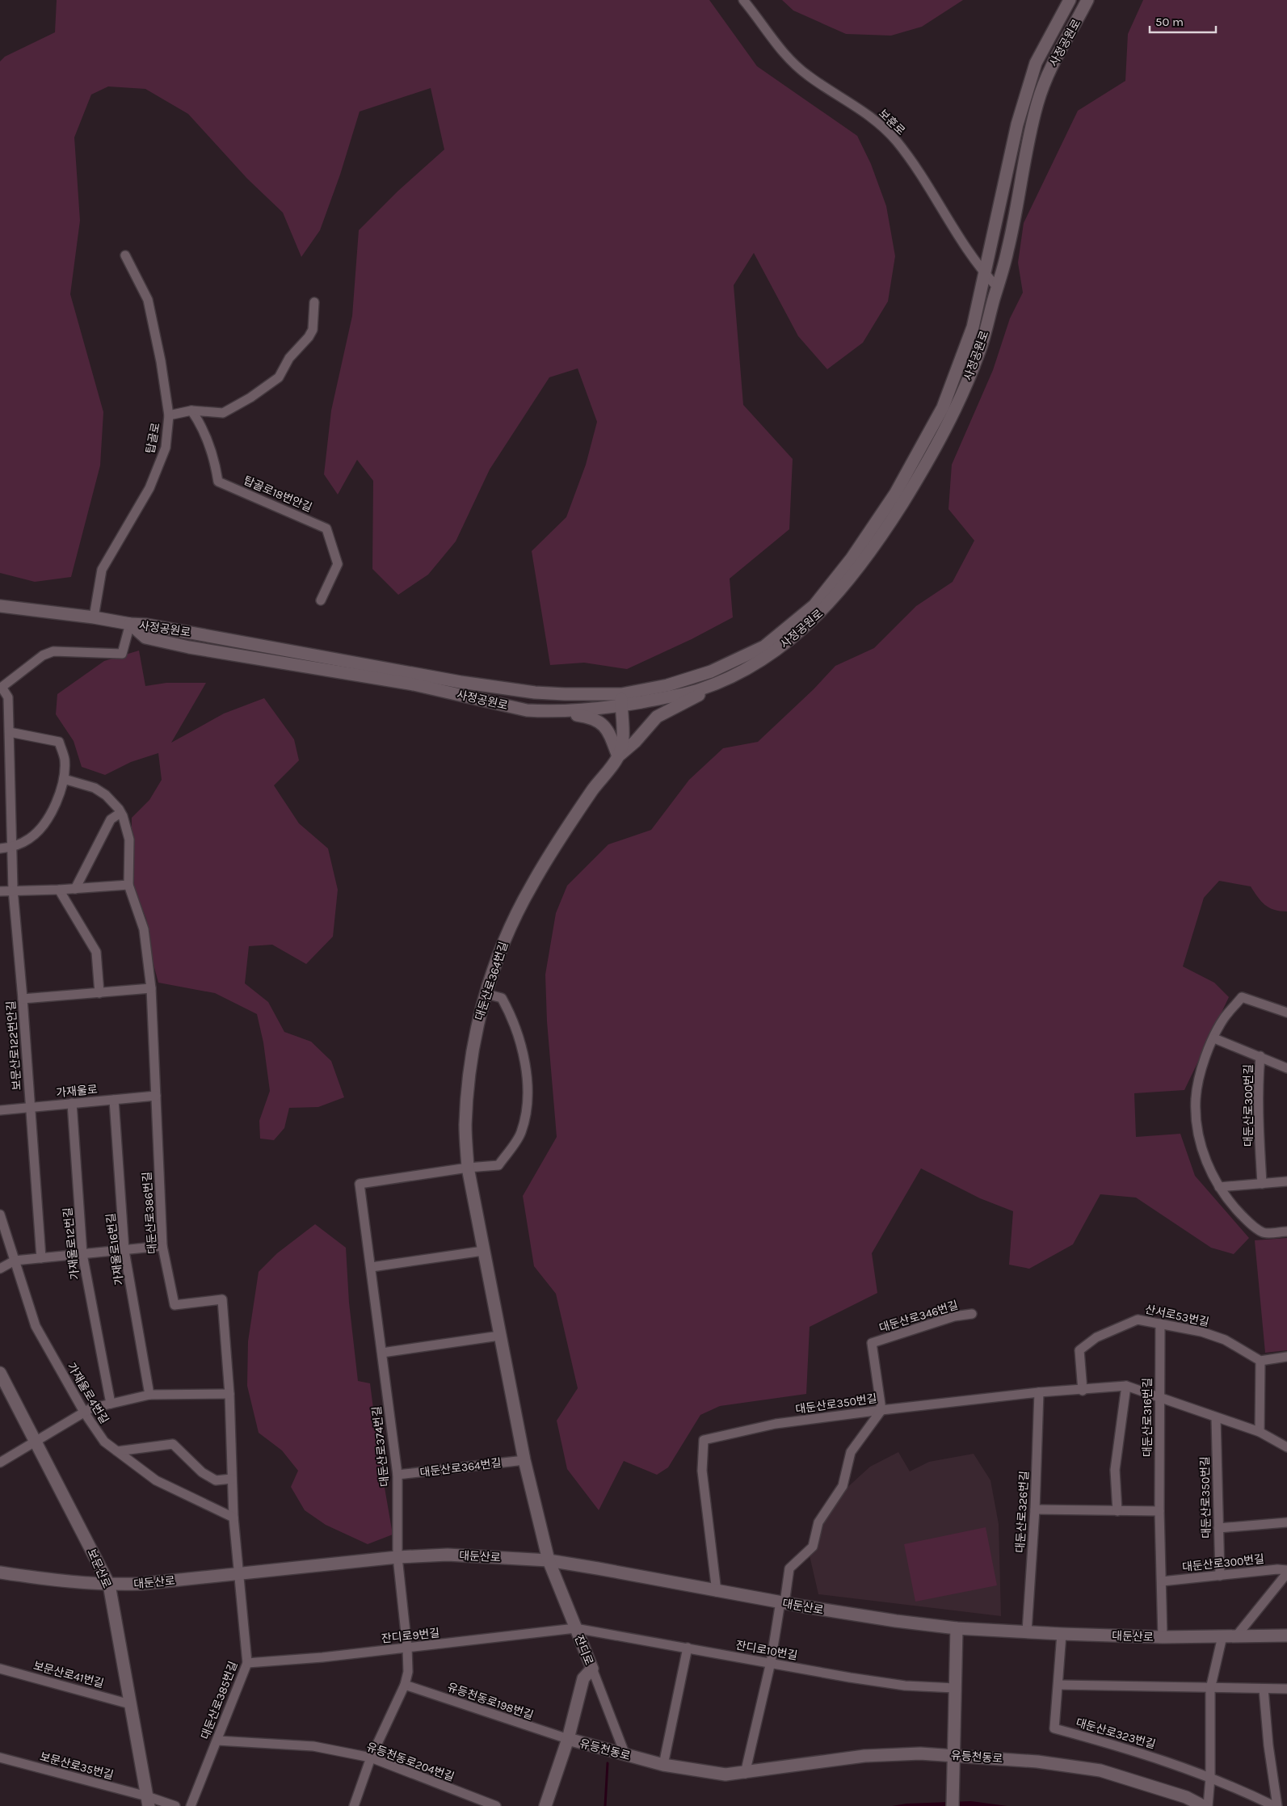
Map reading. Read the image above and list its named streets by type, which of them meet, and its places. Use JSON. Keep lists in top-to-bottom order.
{
  "streets": {
    "main road": [
      "사정공원로",
      "대둔산로364번길",
      "대둔산로",
      "보문산로",
      "잔디로",
      "유등천동로"
    ],
    "street": [
      "보훈로",
      "탑골로",
      "탑골로18번안길",
      "보문산로122번안길",
      "가재울로",
      "대둔산로300번길",
      "대둔산로386번길",
      "가재울로12번길",
      "가재울로16번길",
      "산서로53번길",
      "대둔산로346번길",
      "가재울로4번길",
      "대둔산로350번길",
      "대둔산로316번길",
      "대둔산로374번길",
      "대둔산로326번길",
      "잔디로9번길",
      "잔디로10번길",
      "보문산로41번길",
      "대둔산로385번길",
      "유등천동로198번길",
      "대둔산로323번길",
      "유등천동로204번길",
      "보문산로35번길"
    ]
  },
  "crossings": [
    ["사정공원로", "보훈로"],
    ["사정공원로", "탑골로"],
    ["사정공원로", "대둔산로364번길"],
    ["대둔산로364번길", "대둔산로374번길"],
    ["대둔산로364번길", "대둔산로"],
    ["대둔산로364번길", "잔디로"],
    ["보문산로122번안길", "가재울로"],
    ["가재울로", "대둔산로386번길"],
    ["가재울로", "가재울로12번길"],
    ["가재울로", "가재울로16번길"],
    ["대둔산로300번길", "대둔산로350번길"],
    ["대둔산로300번길", "대둔산로316번길"],
    ["대둔산로386번길", "가재울로4번길"],
    ["대둔산로386번길", "대둔산로"],
    ["대둔산로386번길", "대둔산로385번길"],
    ["산서로53번길", "대둔산로350번길"],
    ["산서로53번길", "대둔산로316번길"],
    ["대둔산로346번길", "대둔산로350번길"],
    ["대둔산로350번길", "대둔산로316번길"],
    ["대둔산로350번길", "대둔산로326번길"],
    ["대둔산로350번길", "대둔산로"],
    ["대둔산로316번길", "대둔산로"],
    ["대둔산로374번길", "대둔산로"],
    ["대둔산로374번길", "잔디로9번길"],
    ["대둔산로374번길", "유등천동로198번길"],
    ["대둔산로374번길", "유등천동로204번길"],
    ["대둔산로326번길", "대둔산로"],
    ["대둔산로", "보문산로"],
    ["대둔산로", "잔디로"],
    ["대둔산로", "대둔산로385번길"],
    ["대둔산로", "대둔산로323번길"],
    ["보문산로", "보문산로41번길"],
    ["보문산로", "보문산로35번길"],
    ["잔디로9번길", "잔디로"],
    ["잔디로9번길", "잔디로10번길"],
    ["잔디로9번길", "대둔산로385번길"],
    ["잔디로", "잔디로10번길"],
    ["잔디로", "유등천동로198번길"],
    ["잔디로", "유등천동로"],
    ["대둔산로385번길", "유등천동로204번길"],
    ["유등천동로198번길", "유등천동로"]
  ],
  "scale_bar": "50 m"
}
